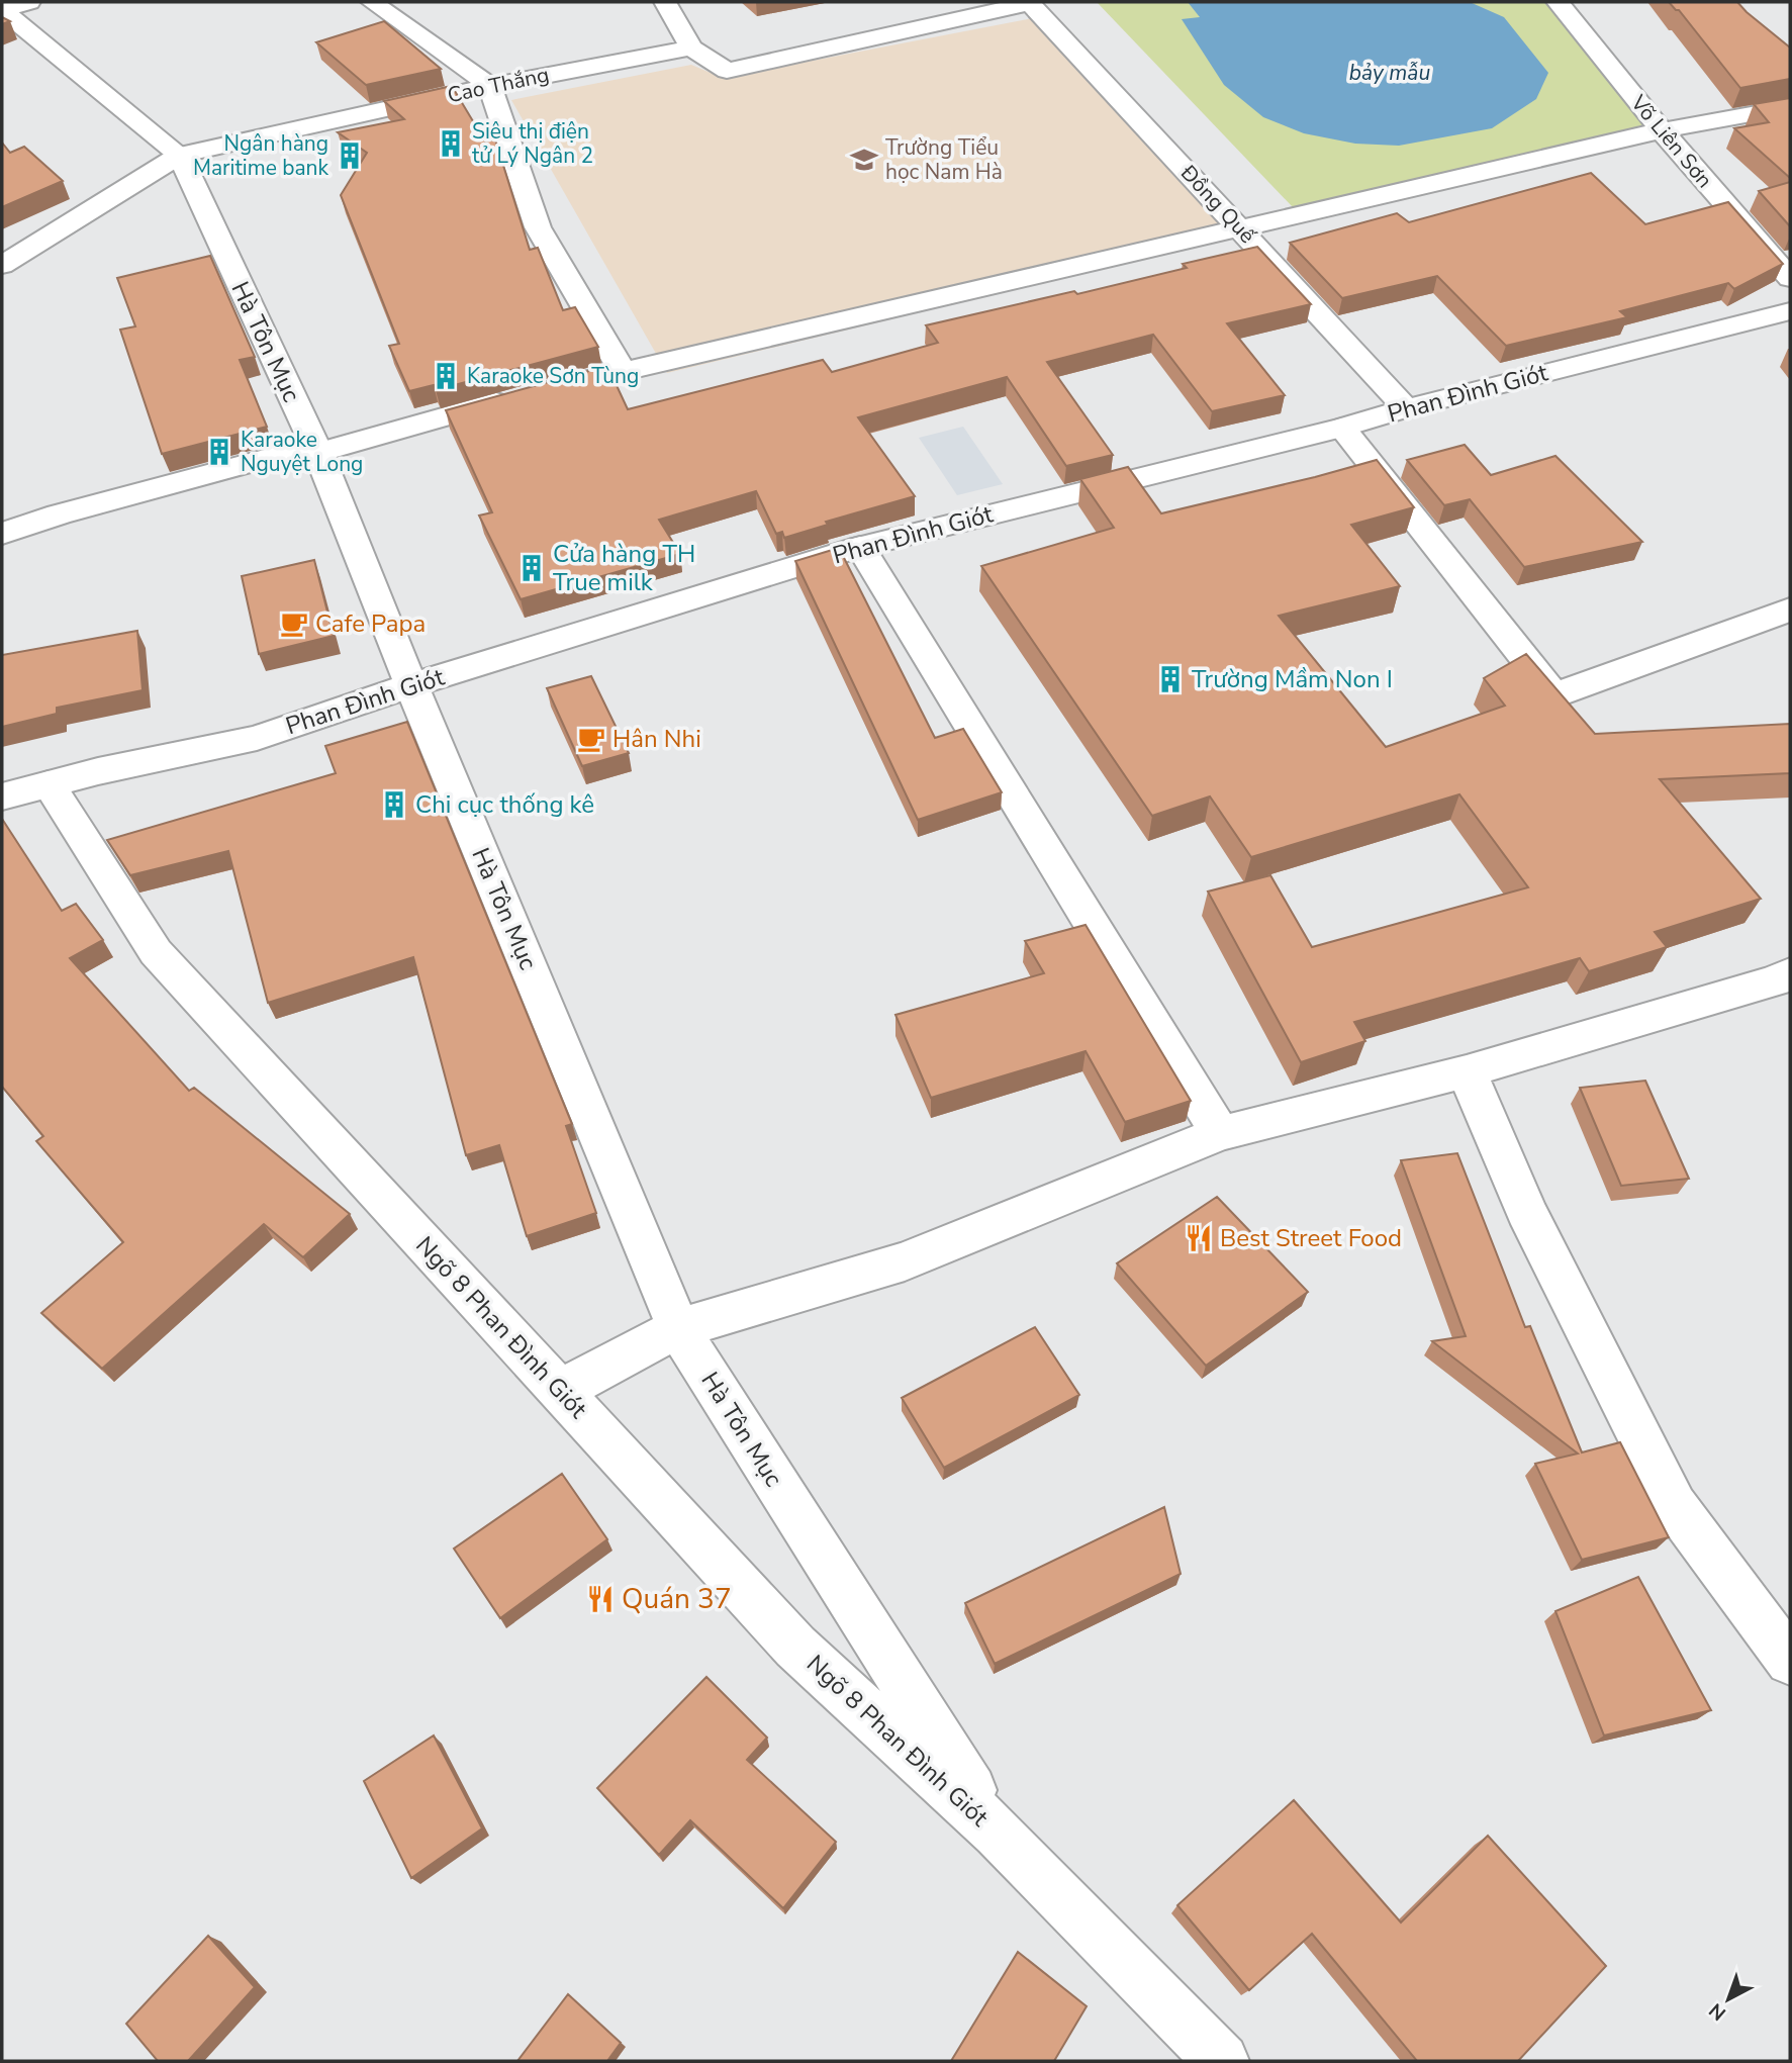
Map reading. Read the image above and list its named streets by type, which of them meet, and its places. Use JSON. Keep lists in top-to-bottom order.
{
  "streets": {
    "street": [
      "Cao Thắng",
      "Võ Liên Sơn",
      "Đồng Quế",
      "Hà Tôn Mục",
      "Phan Đình Giót",
      "Ngõ 8 Phan Đình Giót"
    ]
  },
  "crossings": [
    ["Cao Thắng", "Hà Tôn Mục"],
    ["Đồng Quế", "Phan Đình Giót"],
    ["Hà Tôn Mục", "Phan Đình Giót"],
    ["Hà Tôn Mục", "Ngõ 8 Phan Đình Giót"],
    ["Phan Đình Giót", "Ngõ 8 Phan Đình Giót"]
  ],
  "water": ["bảy mẫu"],
  "places": {
    "building": [
      "Siêu thị điện tử Lý Ngân 2",
      "Ngân hàng Maritime bank",
      "Karaoke Sơn Tùng",
      "Karaoke Nguyệt Long",
      "Cửa hàng TH True milk",
      "Trường Mầm Non I",
      "Chi cục thống kê"
    ],
    "school or university": ["Trường Tiểu học Nam Hà"],
    "cafe": ["Cafe Papa", "Hân Nhi"],
    "restaurant": ["Best Street Food", "Quán 37"]
  },
  "north": "bottom left"
}
